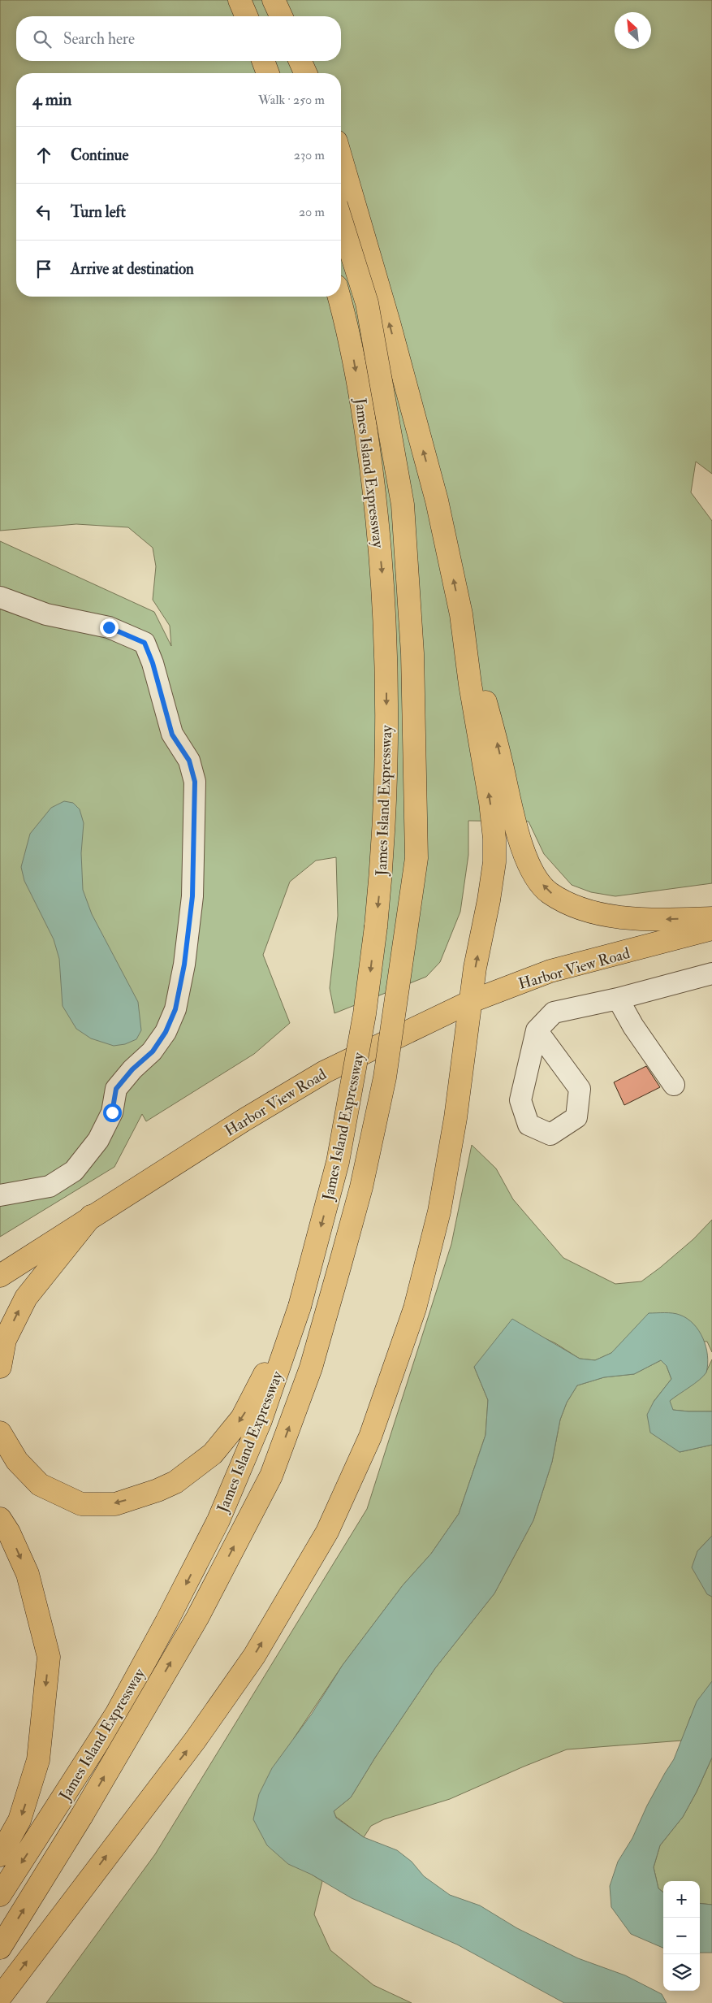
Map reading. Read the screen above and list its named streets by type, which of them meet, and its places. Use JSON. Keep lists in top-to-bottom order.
{
  "streets": {
    "main road": ["James Island Expressway", "Harbor View Road"]
  },
  "north": "top left",
  "page": {
    "search": "Search here",
    "heading": ["4 min", "Walk · 250 m"],
    "list": [
      ["Continue", "230 m"],
      ["Turn left", "20 m"],
      "Arrive at destination"
    ],
    "map_buttons": ["+", "−"]
  }
}
